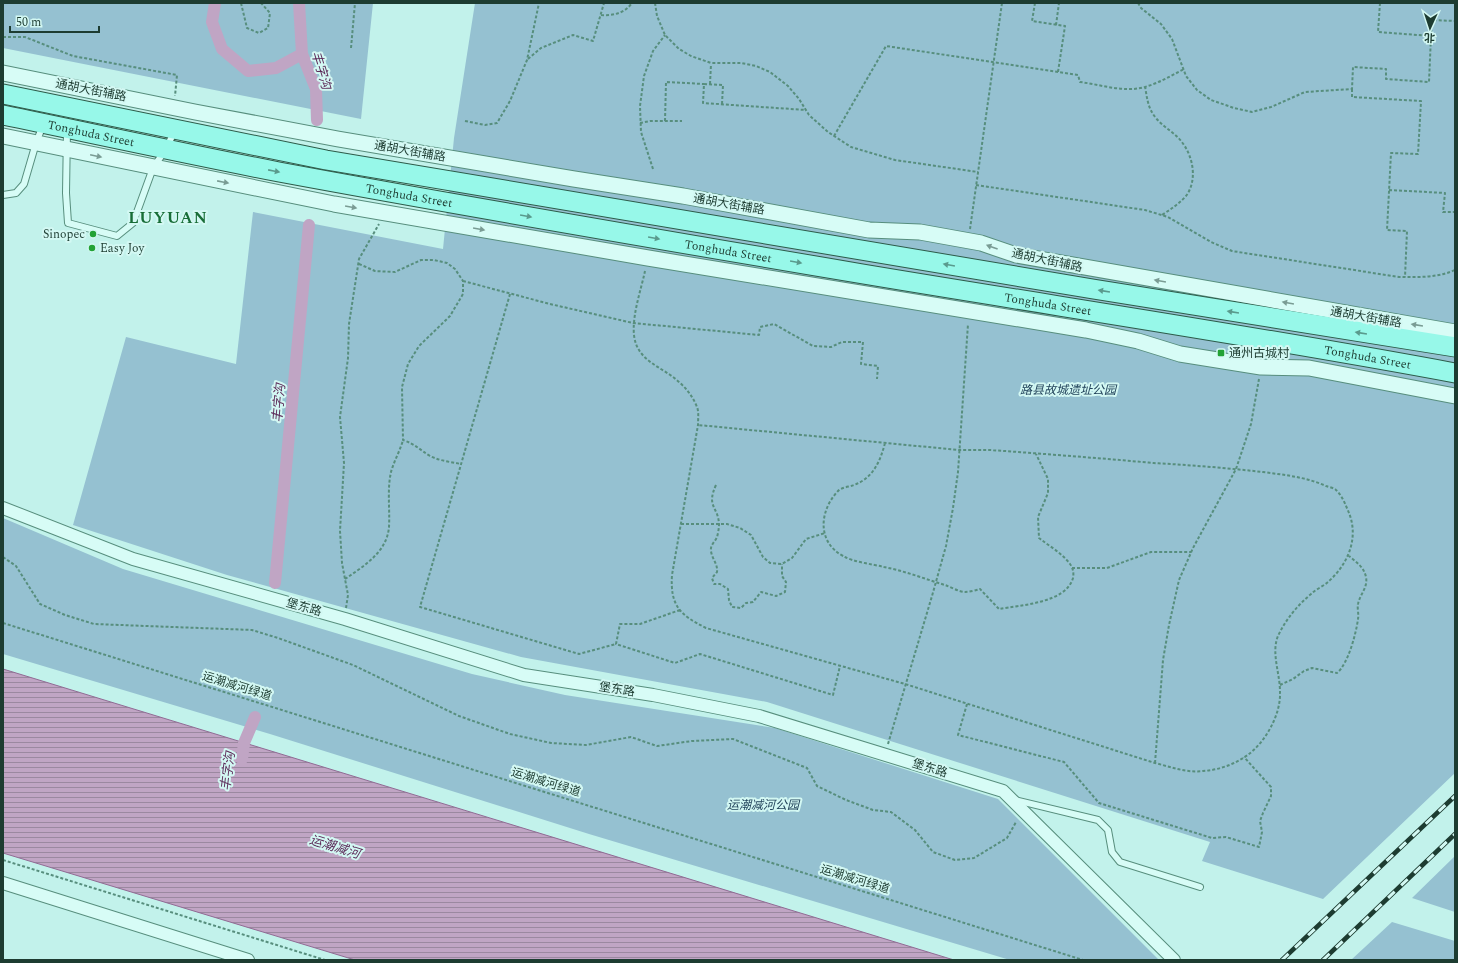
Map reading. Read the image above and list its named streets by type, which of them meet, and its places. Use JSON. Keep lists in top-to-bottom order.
{
  "streets": {
    "main road": ["Tonghuda Street"],
    "street": ["通胡大街辅路", "堡东路"],
    "path": ["运潮减河绿道"]
  },
  "districts": ["LUYUAN"],
  "water": ["丰字沟", "运潮减河"],
  "parks": ["路县故城遗址公园", "运潮减河公园"],
  "places": {
    "other": ["Sinopec", "Easy Joy"],
    "transit": ["通州古城村"]
  },
  "scale_bar": "50 m",
  "north": "bottom"
}
